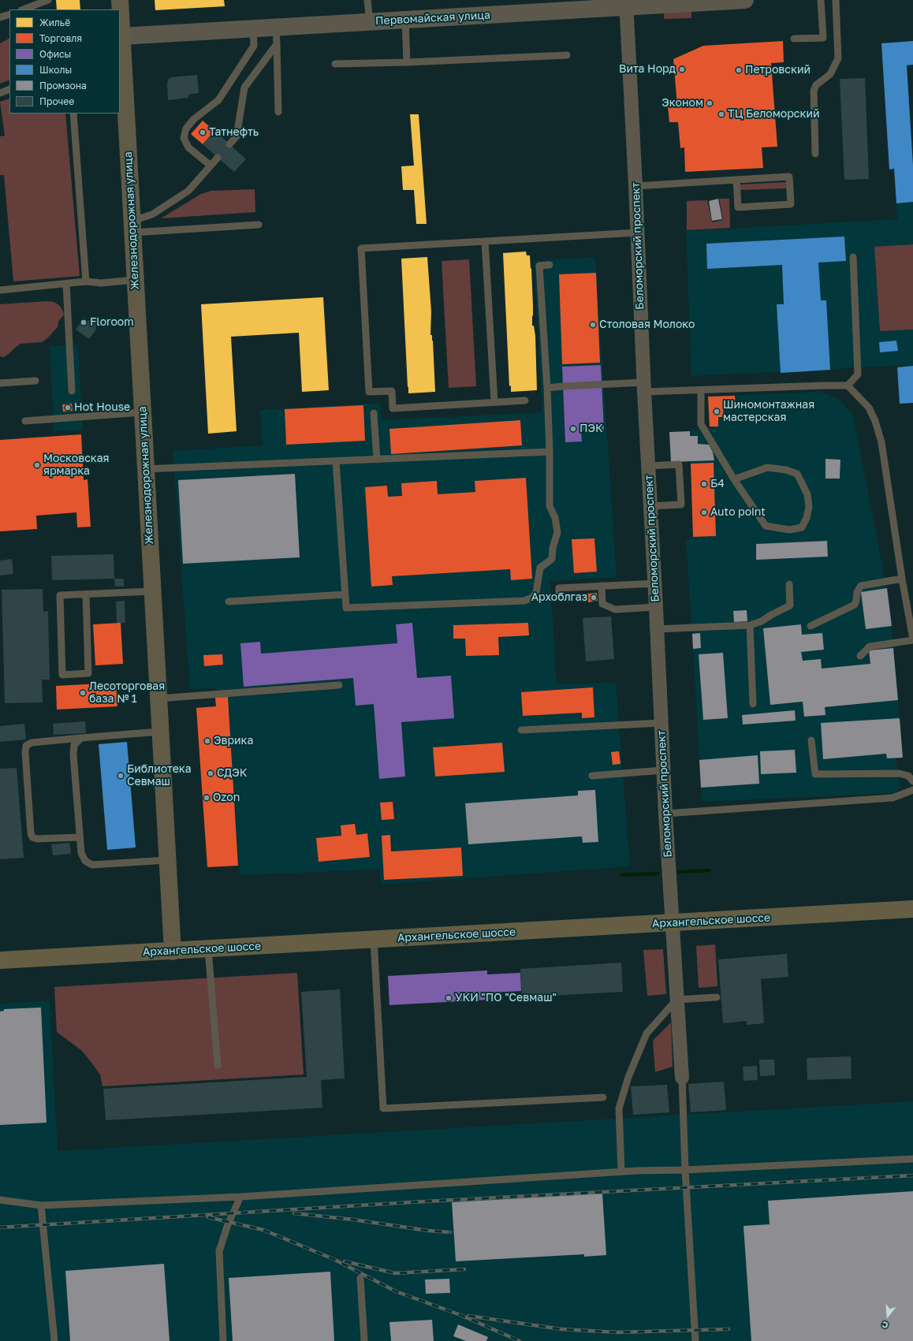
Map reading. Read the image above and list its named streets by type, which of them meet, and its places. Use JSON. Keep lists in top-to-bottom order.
{
  "streets": {
    "main road": ["Железнодорожная улица", "Архангельское шоссе"],
    "street": ["Первомайская улица", "Беломорский проспект"]
  },
  "crossings": [
    ["Первомайская улица", "Железнодорожная улица"],
    ["Первомайская улица", "Беломорский проспект"],
    ["Железнодорожная улица", "Архангельское шоссе"],
    ["Беломорский проспект", "Архангельское шоссе"]
  ],
  "places": [
    "Вита Норд",
    "Петровский",
    "Эконом",
    "ТЦ Беломорский",
    "Татнефть",
    "Floroom",
    "Столовая Молоко",
    "Hot House",
    "Шиномонтажная мастерская",
    "ПЭК",
    "Московская ярмарка",
    "Б4",
    "Auto point",
    "Архоблгаз",
    "Лесоторговая база № 1",
    "Эврика",
    "СДЭК",
    "Библиотека Севмаш",
    "Ozon",
    "УКИ \"ПО \"Севмаш\""
  ],
  "legend": [
    "Жильё",
    "Торговля",
    "Офисы",
    "Школы",
    "Промзона",
    "Прочее"
  ],
  "north": "bottom"
}
